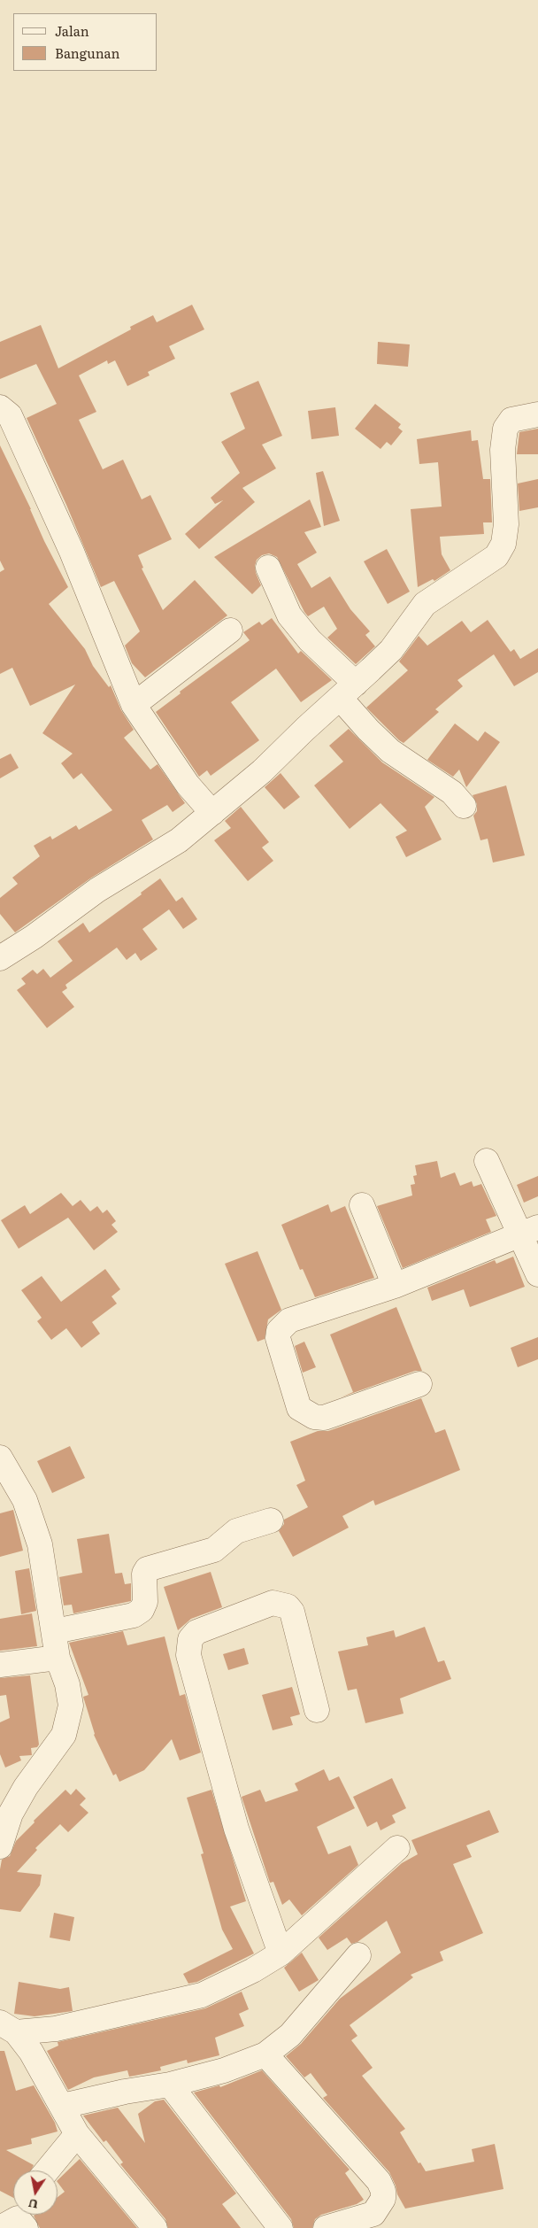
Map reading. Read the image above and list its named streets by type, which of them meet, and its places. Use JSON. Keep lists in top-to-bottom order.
{
  "legend": ["Jalan", "Bangunan"],
  "north": "bottom"
}
